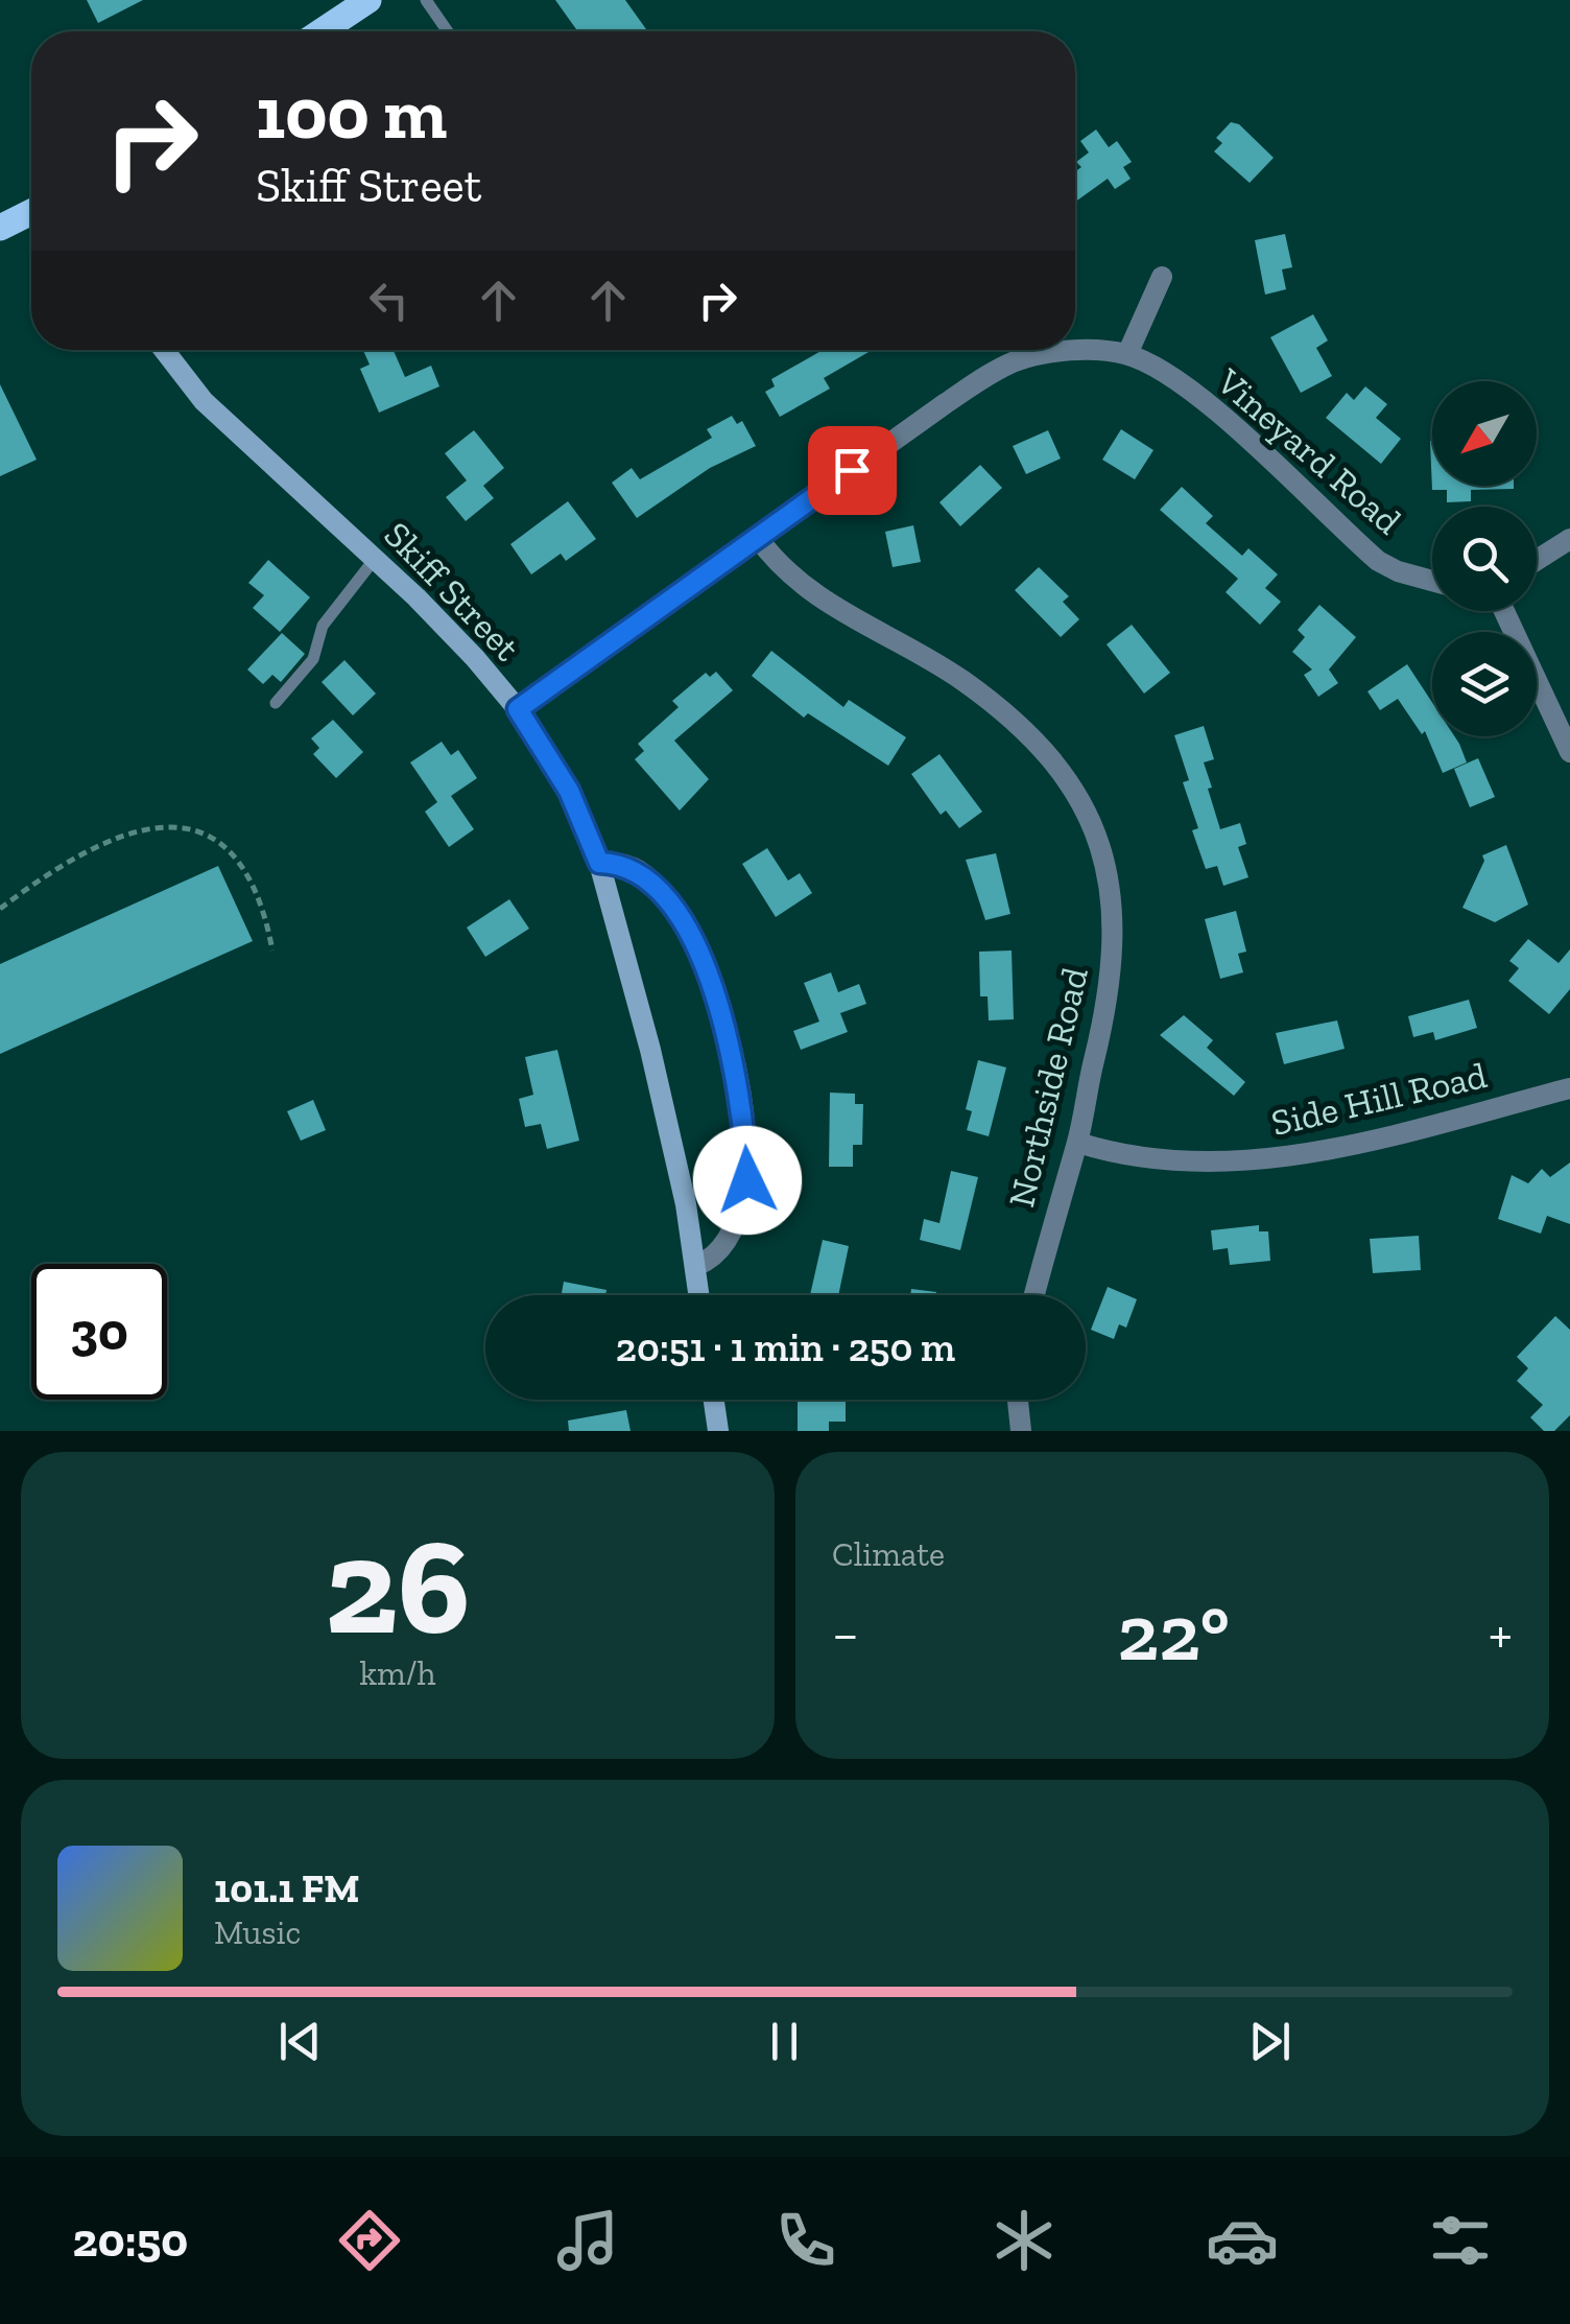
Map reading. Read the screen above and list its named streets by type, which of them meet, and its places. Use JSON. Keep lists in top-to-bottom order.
{
  "streets": {
    "main road": ["Skiff Street"],
    "street": ["Vineyard Road", "Northside Road", "Side Hill Road"]
  },
  "crossings": [
    ["Vineyard Road", "Skiff Street"],
    ["Vineyard Road", "Northside Road"],
    ["Northside Road", "Side Hill Road"]
  ],
  "north": "bottom left",
  "page": {
    "turn": ["100 m", "Skiff Street"],
    "limit": "30",
    "trip": "20:51 · 1 min · 250 m",
    "tile": [
      ["26", "km/h"],
      "Climate"
    ],
    "heat": ["−", "22°", "+"],
    "song": ["101.1 FM", "Music"],
    "tabs": "20:50"
  }
}
